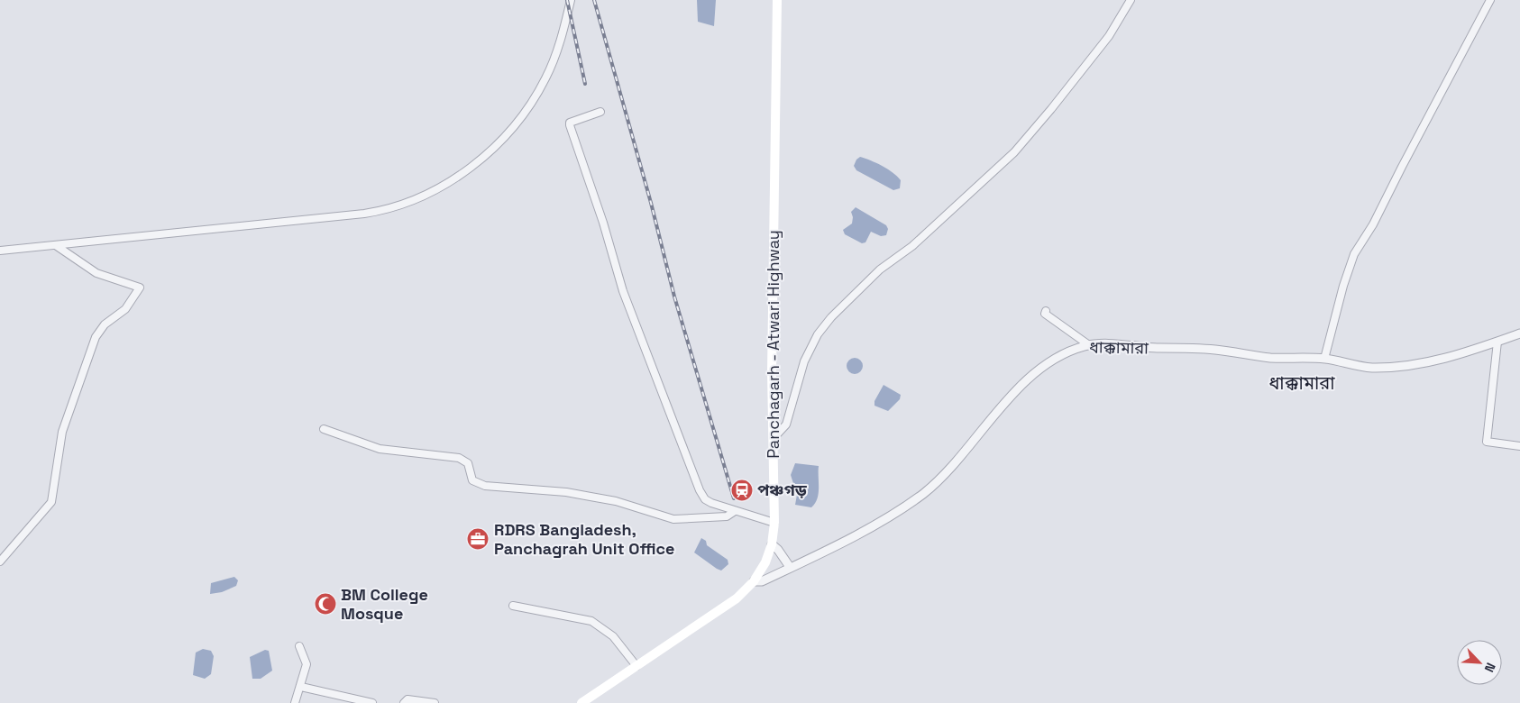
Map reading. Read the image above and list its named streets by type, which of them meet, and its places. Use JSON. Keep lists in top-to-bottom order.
{
  "streets": {
    "main road": ["Panchagarh - Atwari Highway"],
    "street": ["ধাক্কামারা"]
  },
  "crossings": [
    ["Panchagarh - Atwari Highway", "ধাক্কামারা"]
  ],
  "districts": ["ধাক্কামারা"],
  "places": {
    "station": ["পঞ্চগড়"],
    "office": ["RDRS Bangladesh, Panchagrah Unit Office"],
    "mosque": ["BM College Mosque"]
  },
  "north": "bottom right"
}
